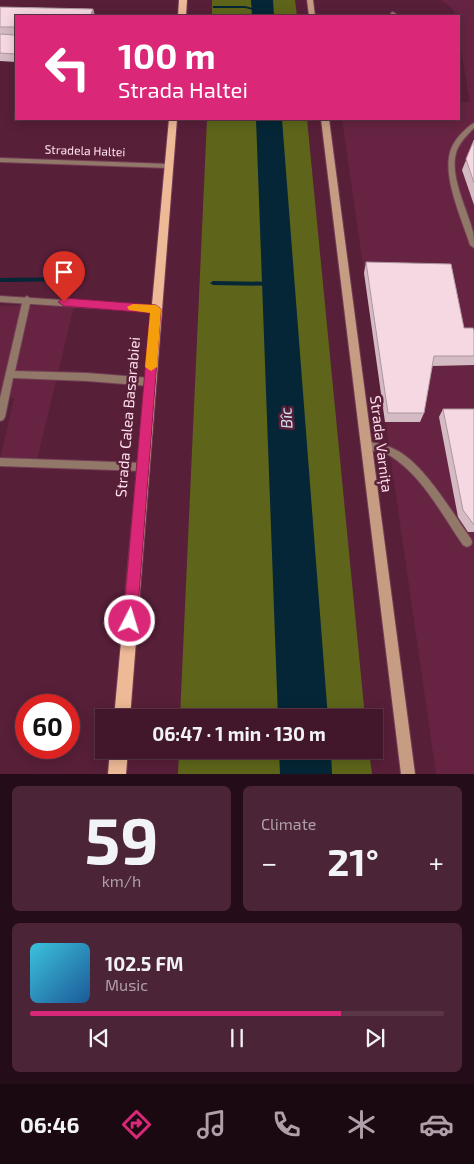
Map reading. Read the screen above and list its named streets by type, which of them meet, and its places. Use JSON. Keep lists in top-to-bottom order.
{
  "streets": {
    "main road": ["Strada Calea Basarabiei"],
    "street": ["Stradela Haltei", "Strada Varnița"]
  },
  "crossings": [
    ["Stradela Haltei", "Strada Calea Basarabiei"]
  ],
  "water": ["Bîc"],
  "page": {
    "turn": ["100 m", "Strada Haltei"],
    "limit": "60",
    "trip": "06:47 · 1 min · 130 m",
    "tile": [
      ["59", "km/h"],
      "Climate"
    ],
    "heat": ["−", "21°", "+"],
    "song": ["102.5 FM", "Music"],
    "tabs": "06:46"
  }
}
